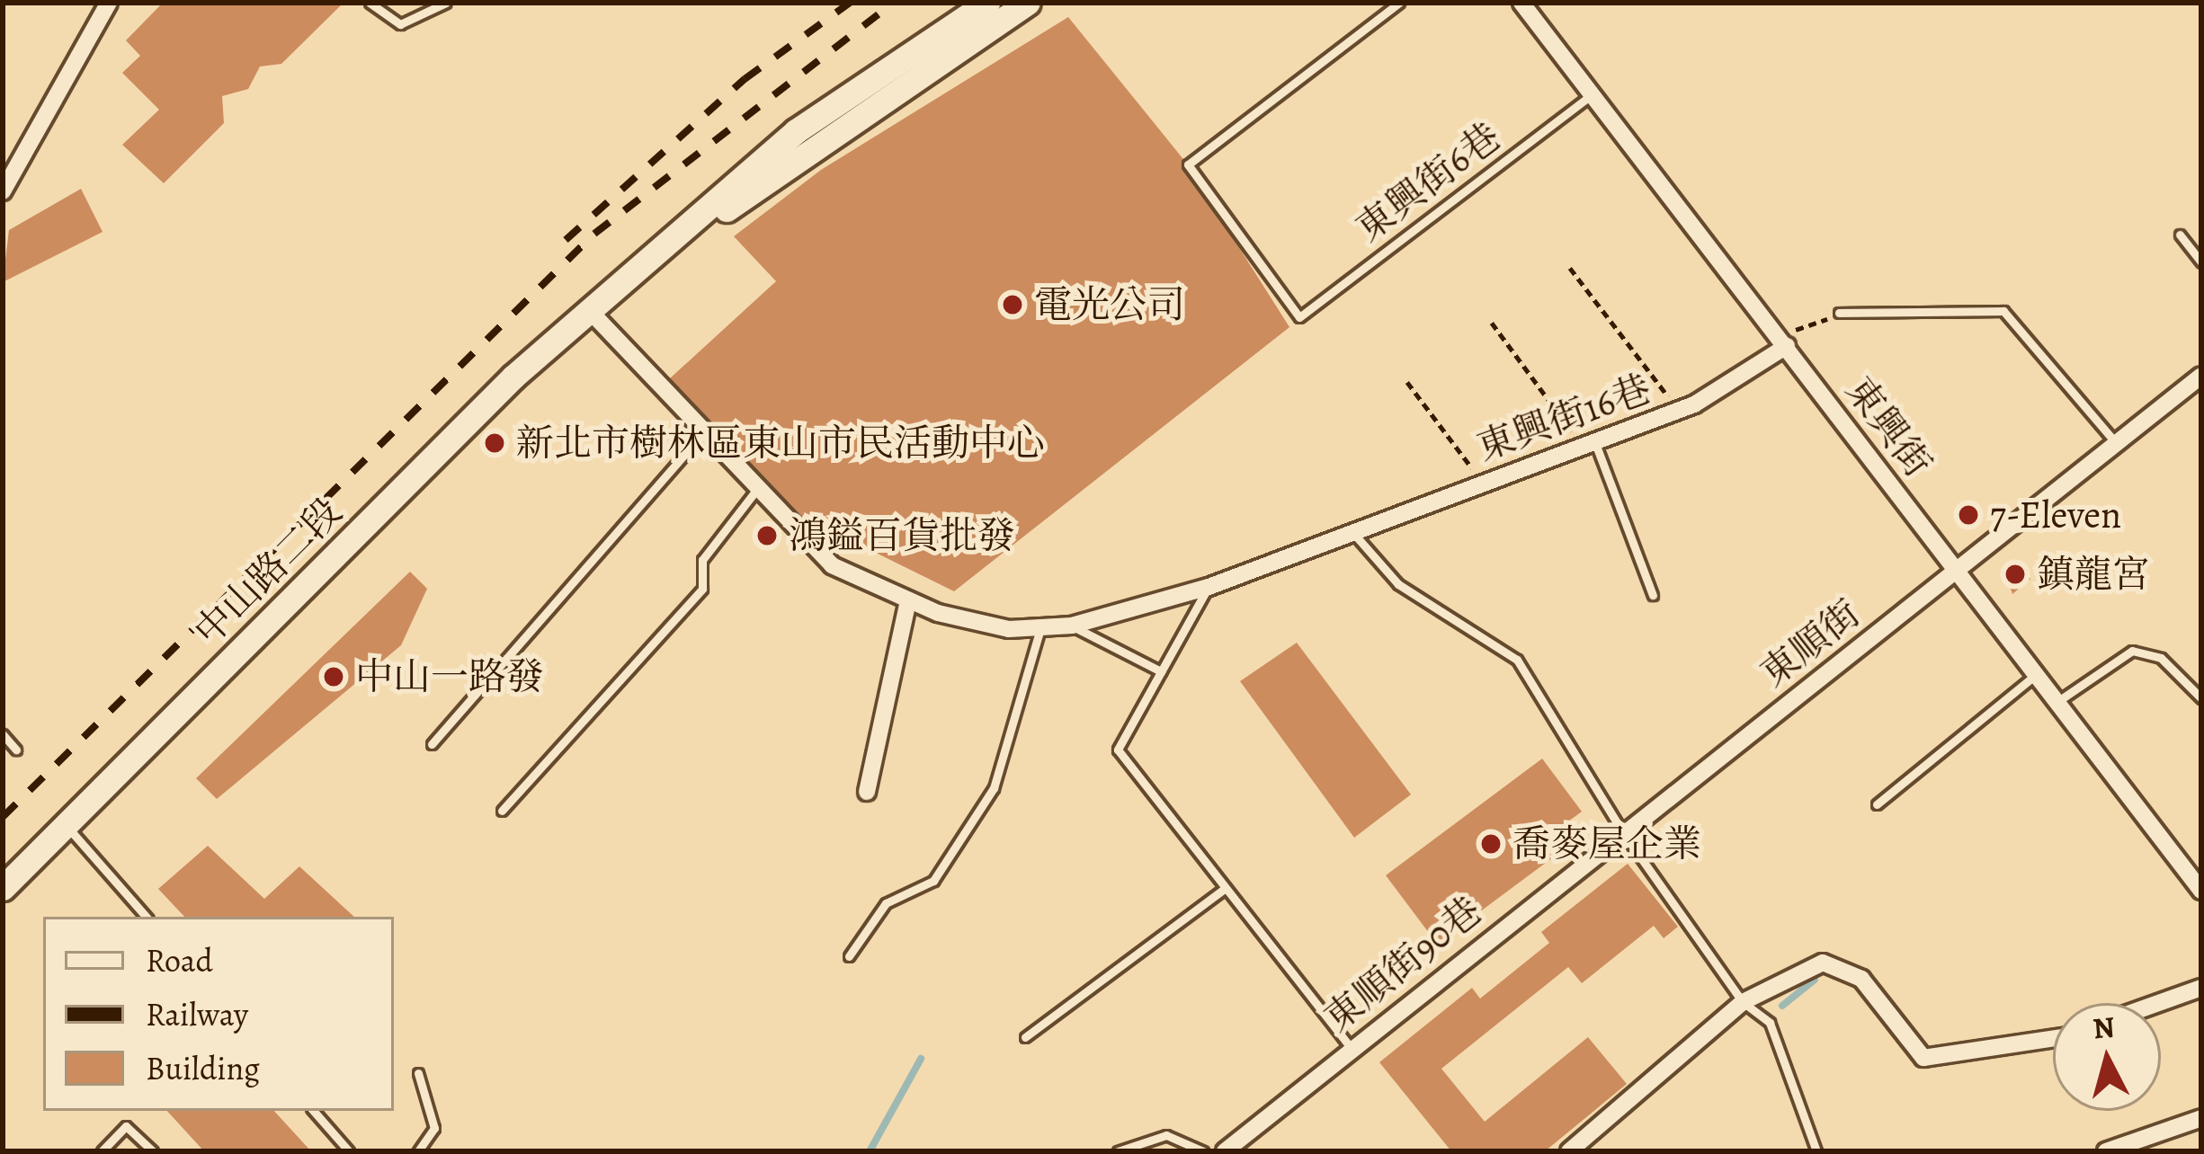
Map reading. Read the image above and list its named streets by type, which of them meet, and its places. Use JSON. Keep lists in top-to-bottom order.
{
  "streets": {
    "main road": ["中山路二段"],
    "street": [
      "東興街16巷",
      "東興街",
      "東順街",
      "東順街90巷"
    ],
    "lane": ["東興街6巷"]
  },
  "crossings": [
    ["東興街6巷", "東興街"],
    ["東興街16巷", "東興街"],
    ["東興街16巷", "中山路二段"],
    ["東興街", "東順街"],
    ["東順街", "東順街90巷"]
  ],
  "places": [
    "電光公司",
    "新北市樹林區東山市民活動中心",
    "7-Eleven",
    "鴻鎰百貨批發",
    "鎮龍宮",
    "中山一路發",
    "喬麥屋企業"
  ],
  "legend": ["Road", "Railway", "Building"],
  "north": "top"
}
